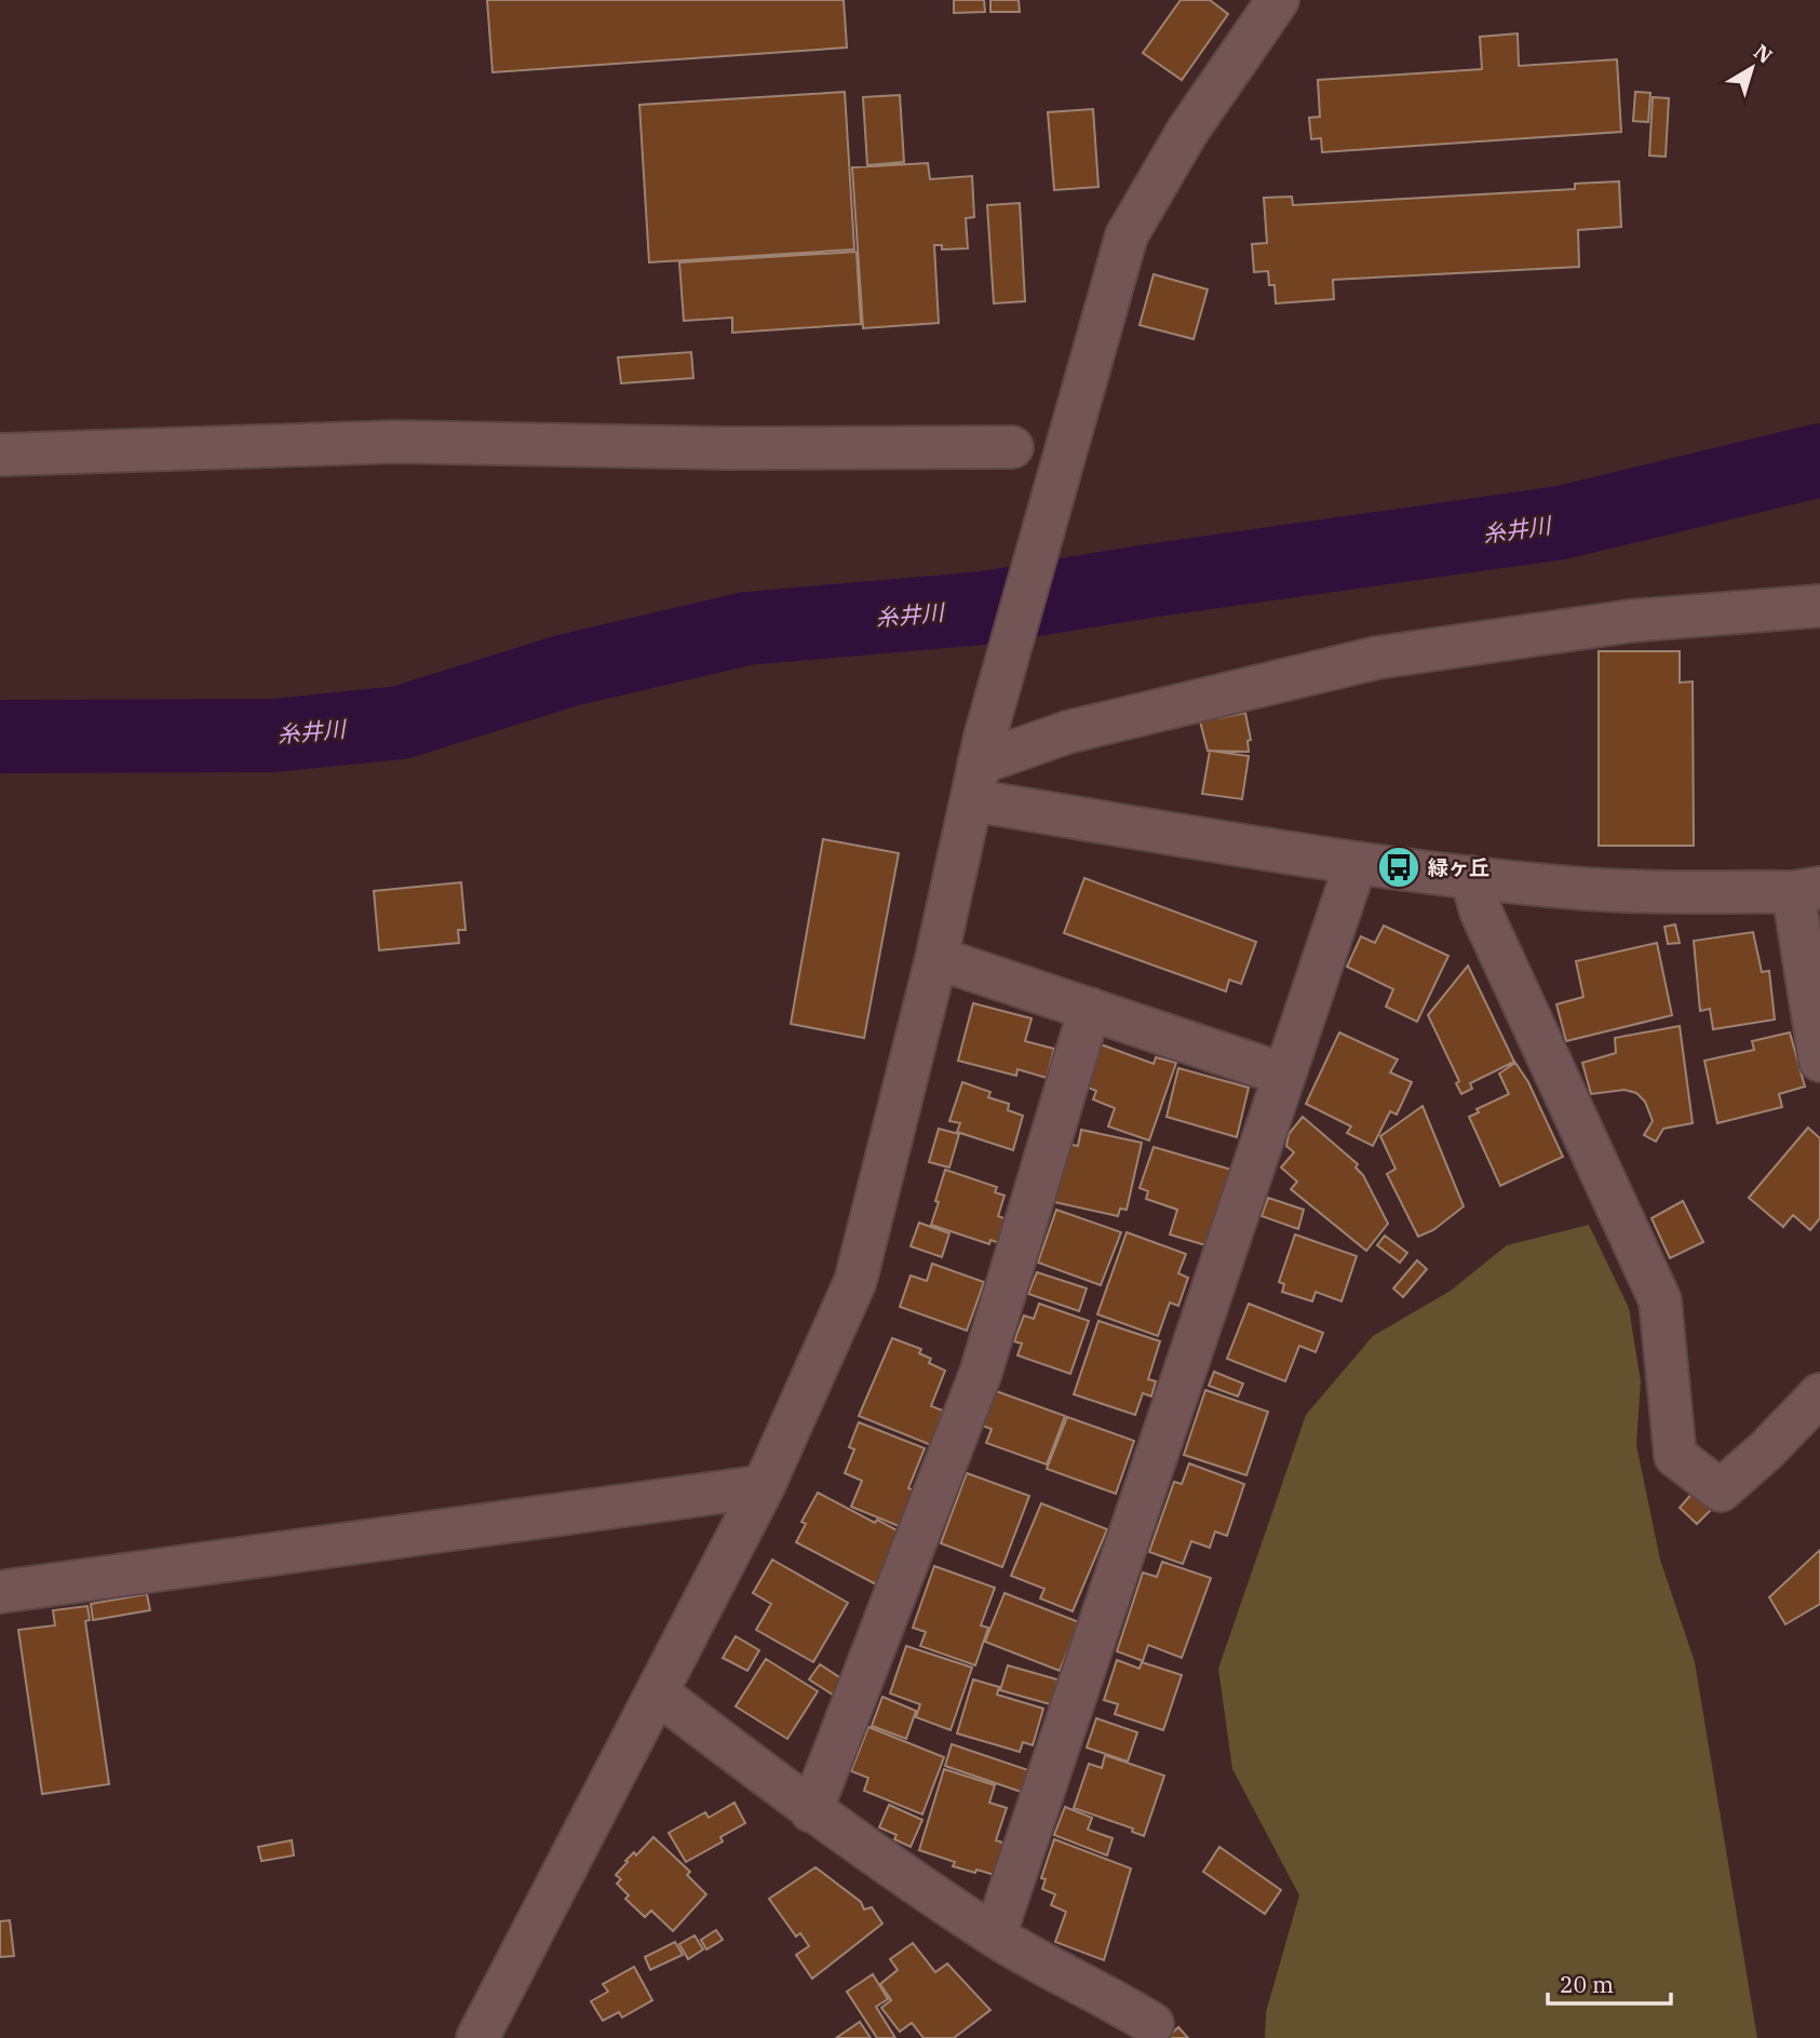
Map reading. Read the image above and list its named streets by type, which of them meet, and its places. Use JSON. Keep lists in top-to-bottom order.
{
  "water": ["糸井川"],
  "places": {
    "bus stop": ["緑ヶ丘"]
  },
  "scale_bar": "20 m",
  "north": "top right"
}
